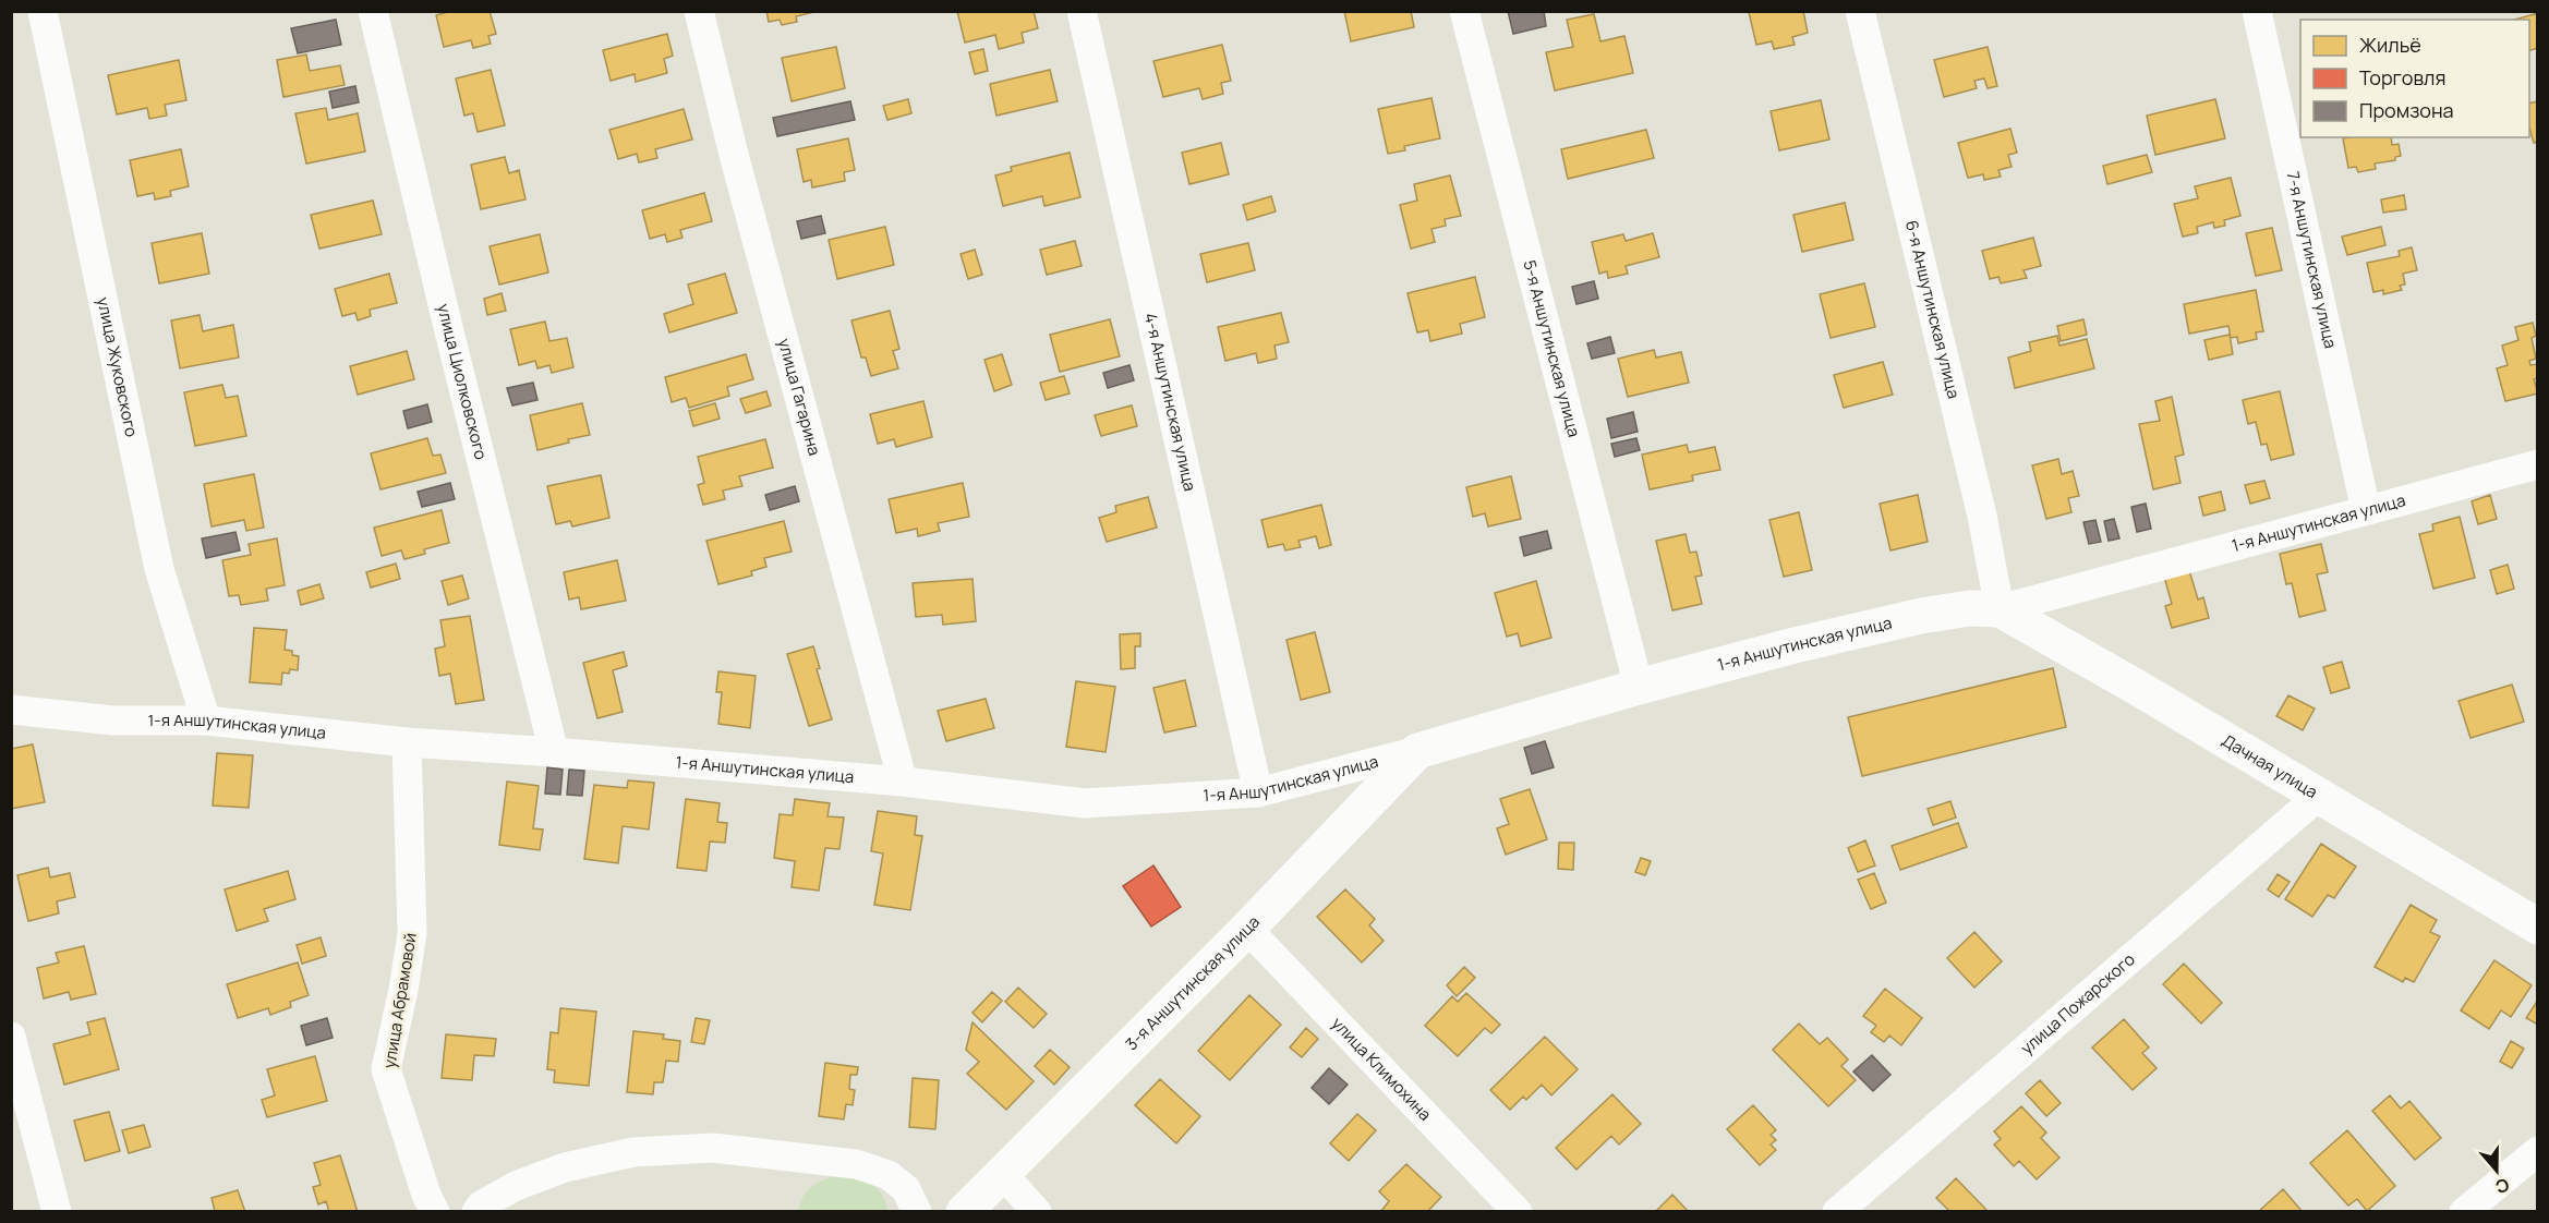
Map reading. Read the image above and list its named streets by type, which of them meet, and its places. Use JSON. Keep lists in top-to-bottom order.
{
  "streets": {
    "street": [
      "7-я Аншутинская улица",
      "6-я Аншутинская улица",
      "5-я Аншутинская улица",
      "улица Жуковского",
      "улица Циолковского",
      "улица Гагарина",
      "4-я Аншутинская улица",
      "1-я Аншутинская улица",
      "Дачная улица",
      "3-я Аншутинская улица",
      "улица Абрамовой",
      "улица Пожарского",
      "улица Климохина"
    ]
  },
  "crossings": [
    ["7-я Аншутинская улица", "1-я Аншутинская улица"],
    ["6-я Аншутинская улица", "1-я Аншутинская улица"],
    ["6-я Аншутинская улица", "Дачная улица"],
    ["5-я Аншутинская улица", "1-я Аншутинская улица"],
    ["улица Жуковского", "1-я Аншутинская улица"],
    ["улица Циолковского", "1-я Аншутинская улица"],
    ["улица Гагарина", "1-я Аншутинская улица"],
    ["4-я Аншутинская улица", "1-я Аншутинская улица"],
    ["1-я Аншутинская улица", "Дачная улица"],
    ["1-я Аншутинская улица", "3-я Аншутинская улица"],
    ["1-я Аншутинская улица", "улица Абрамовой"],
    ["Дачная улица", "улица Пожарского"],
    ["3-я Аншутинская улица", "улица Климохина"]
  ],
  "legend": ["Жильё", "Торговля", "Промзона"],
  "north": "bottom"
}
